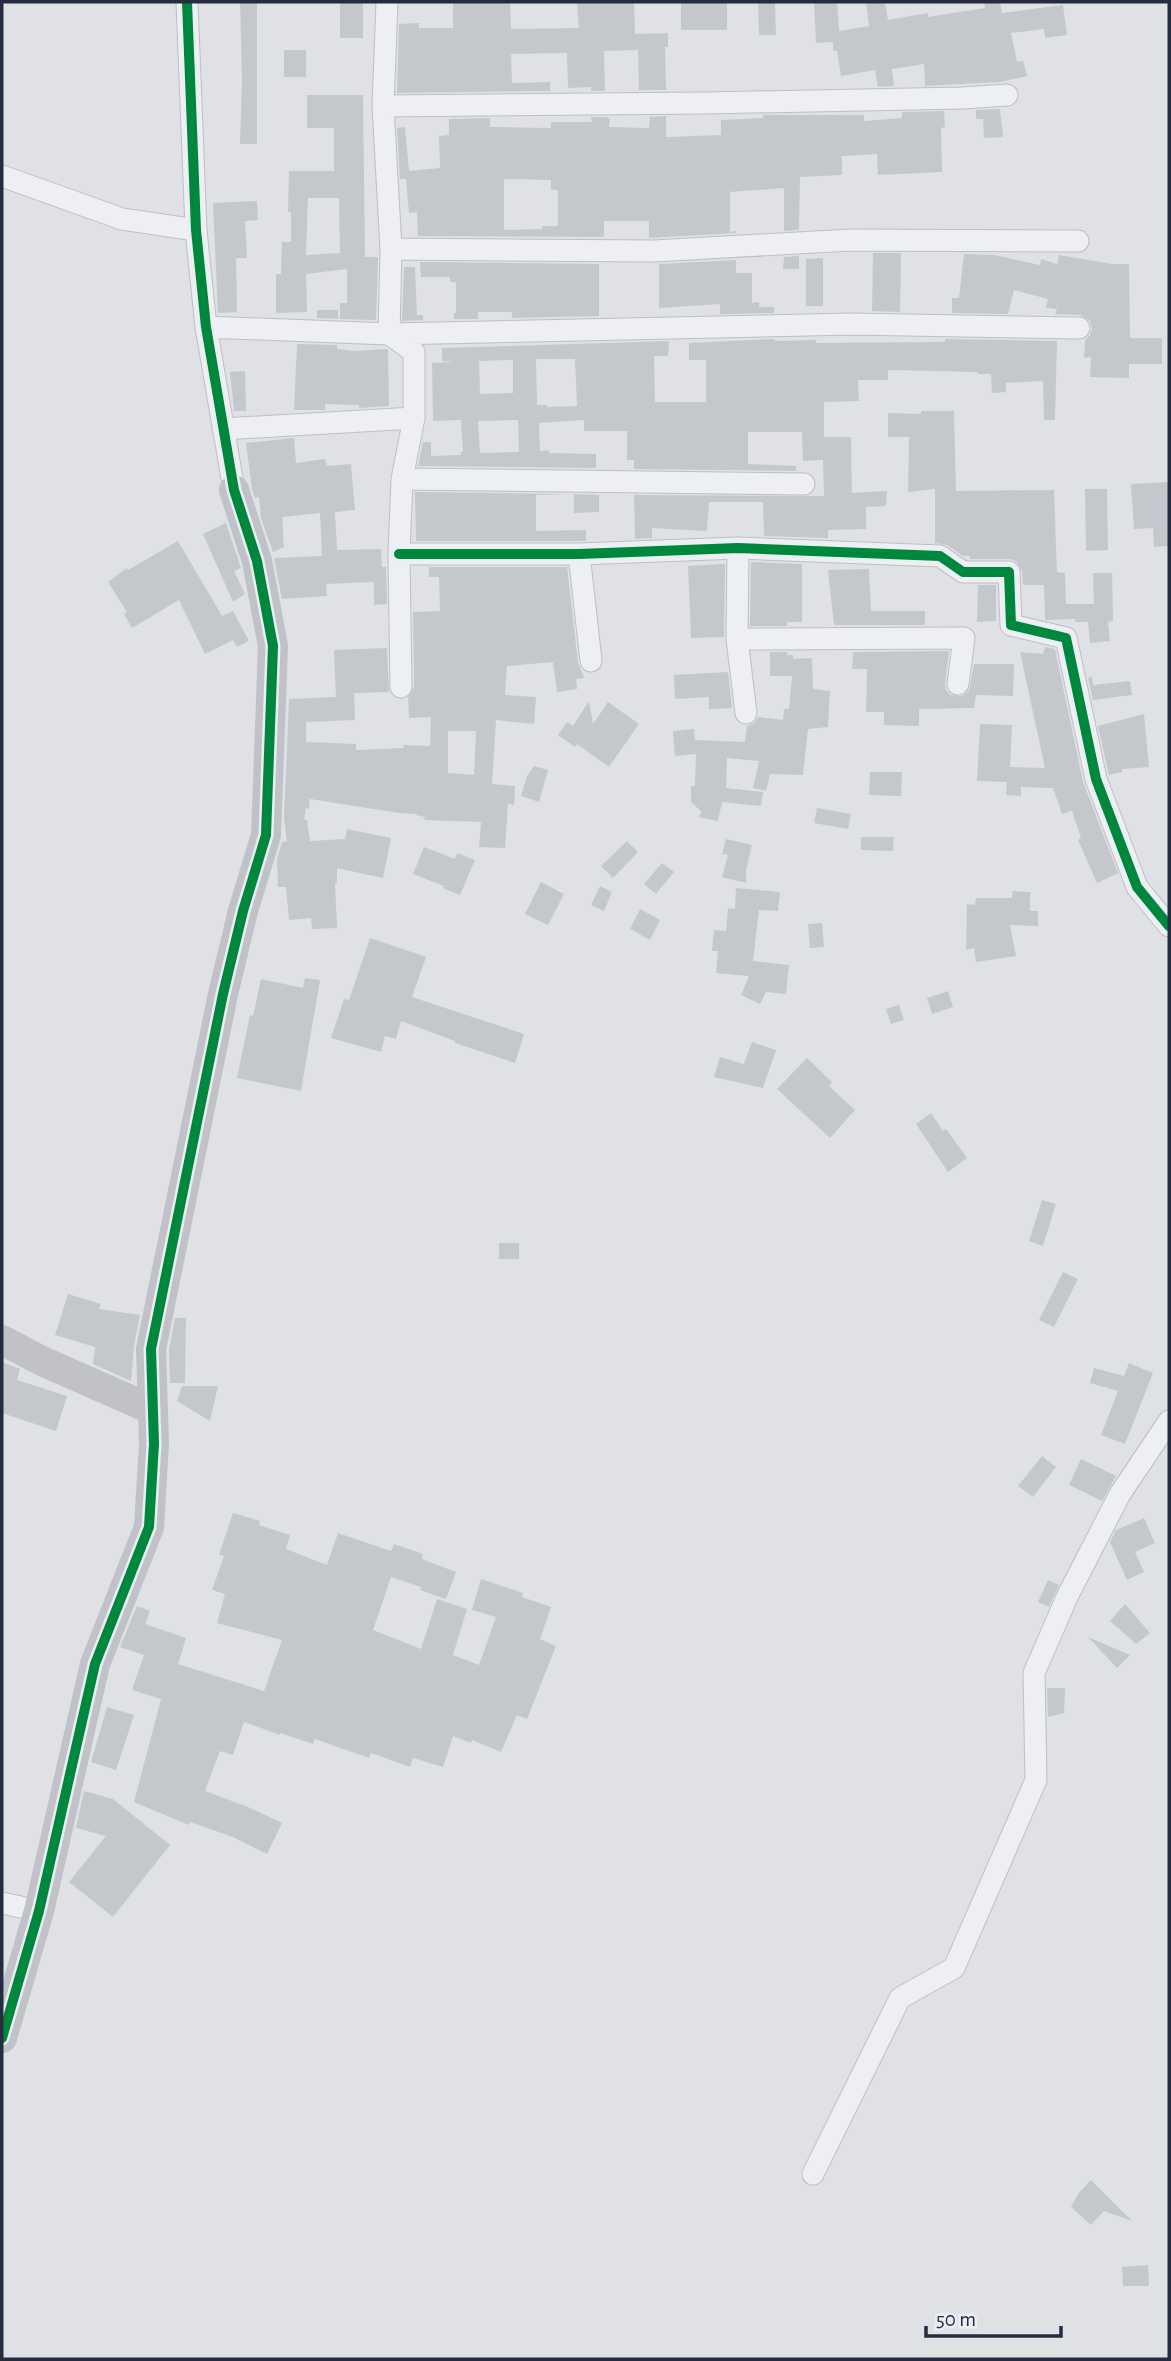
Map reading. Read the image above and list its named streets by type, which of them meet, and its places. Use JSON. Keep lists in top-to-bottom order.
{
  "scale_bar": "50 m"
}
